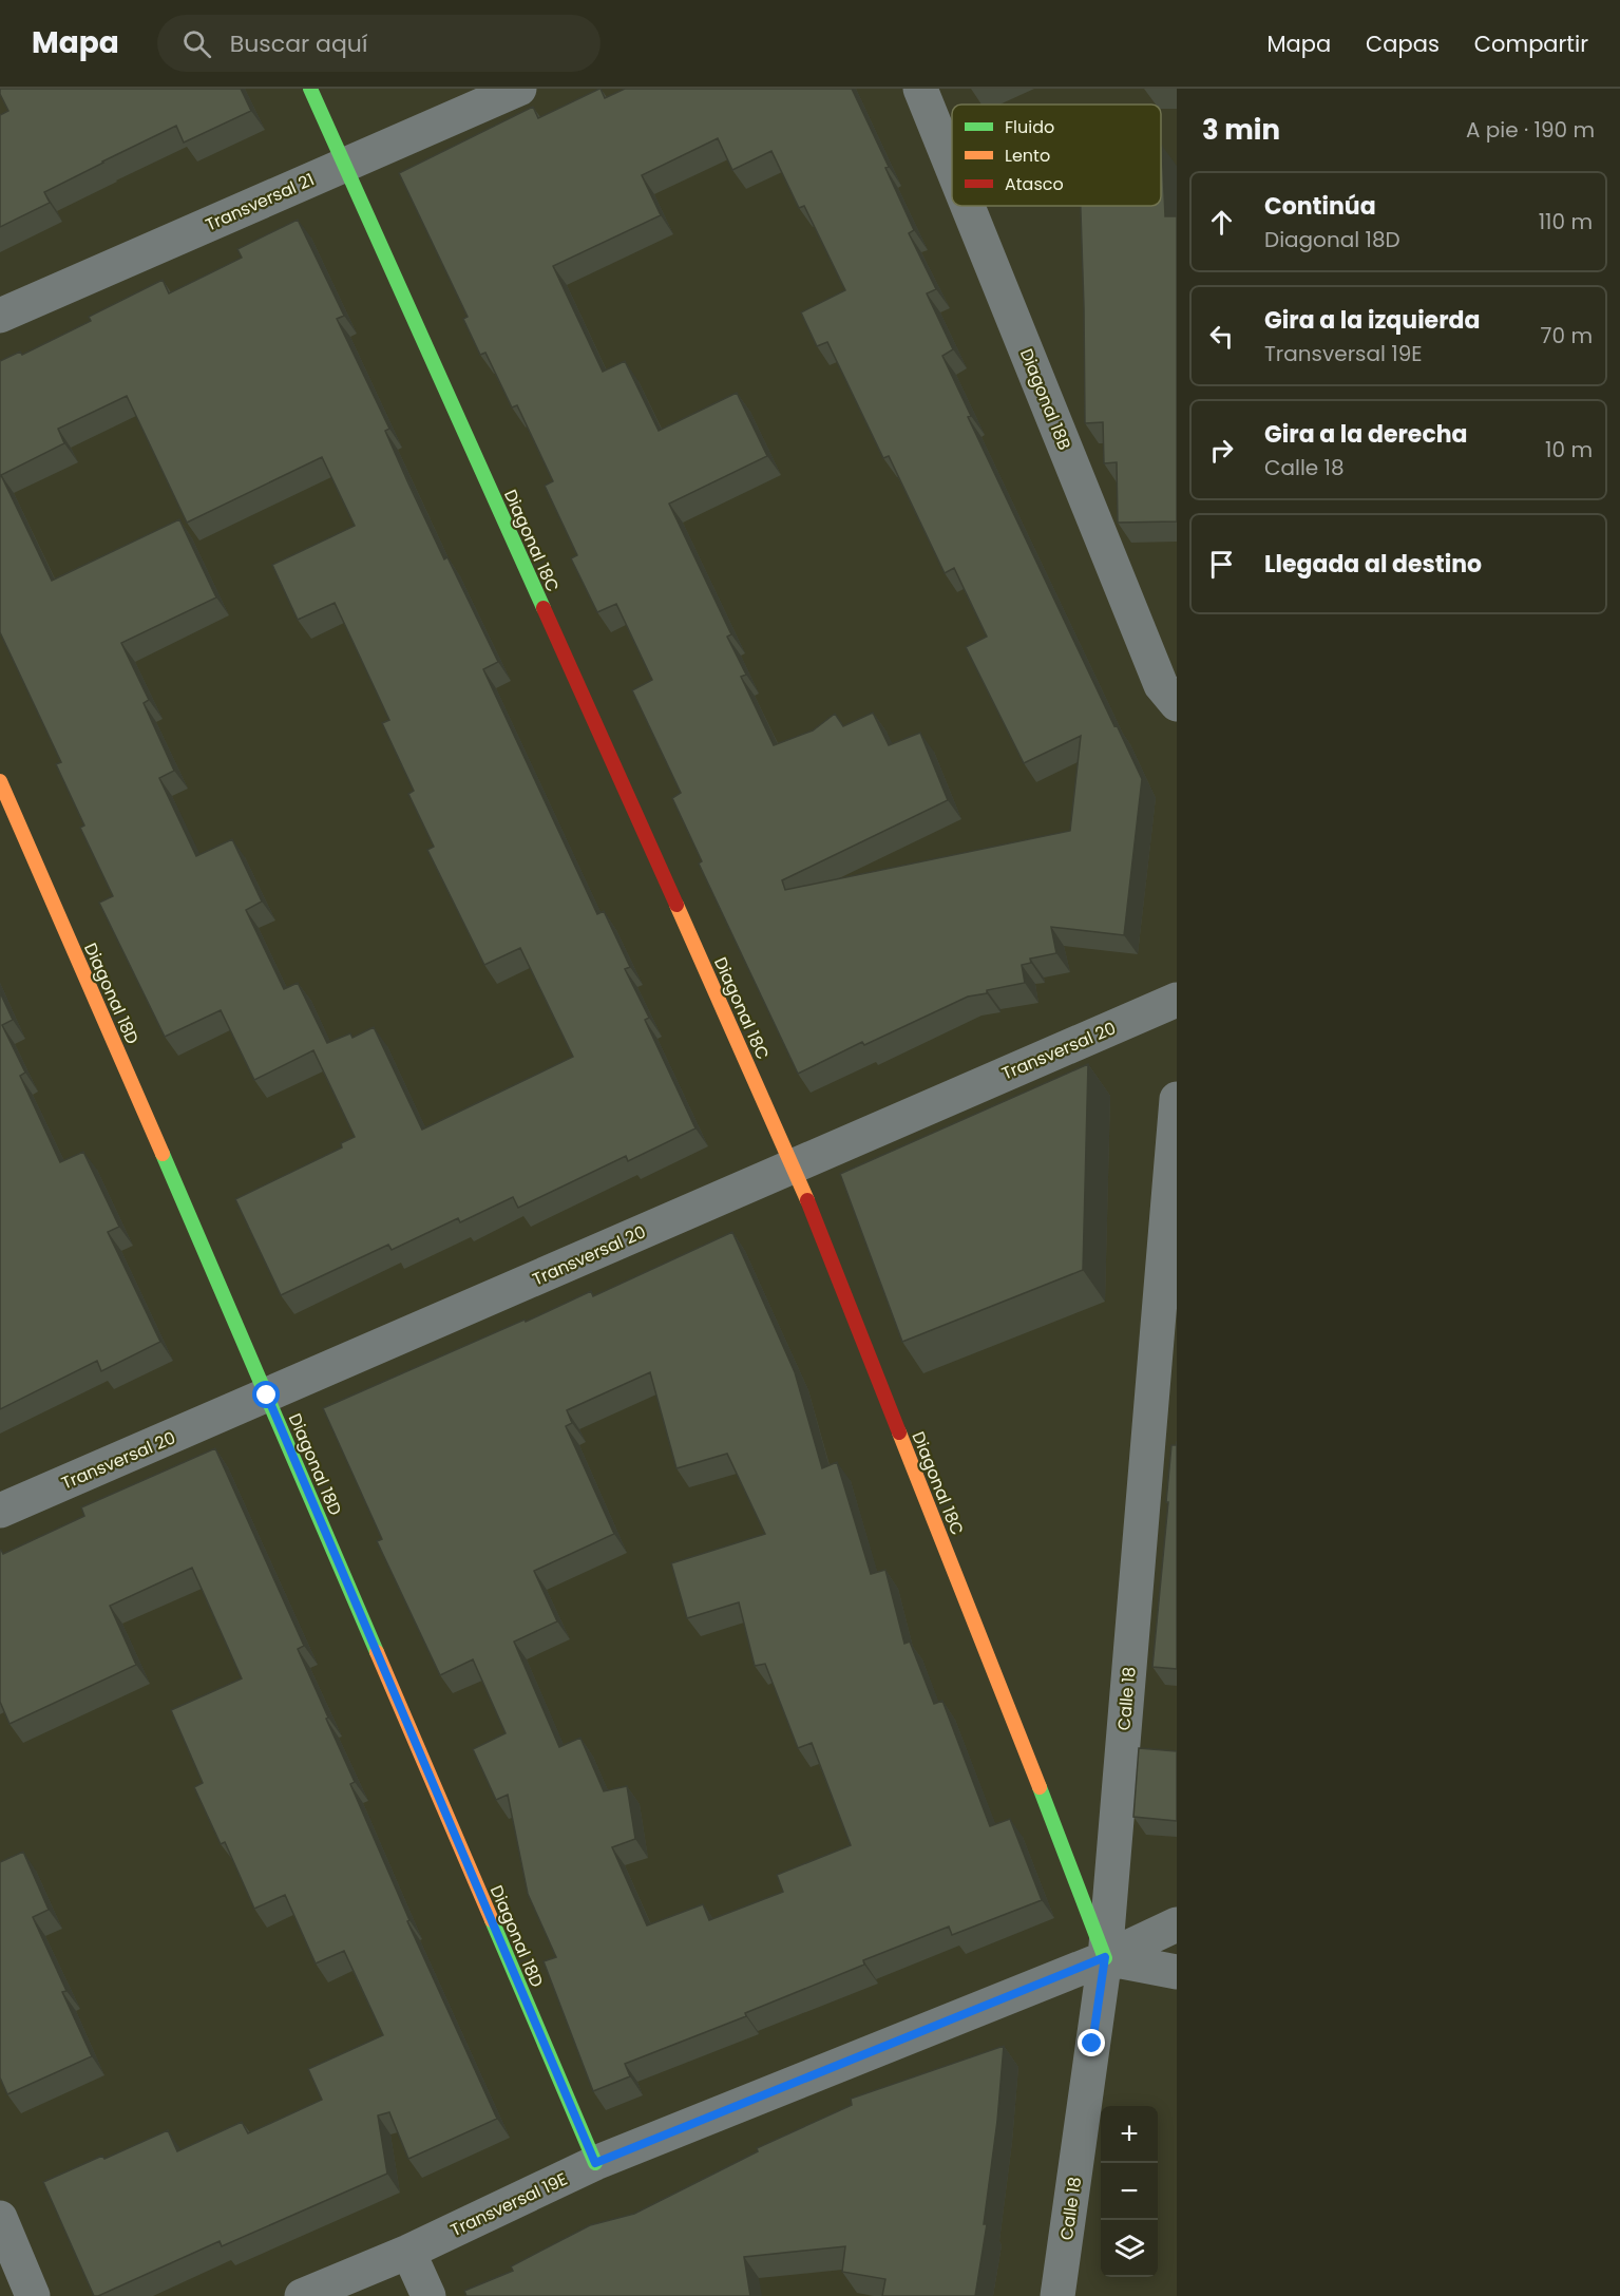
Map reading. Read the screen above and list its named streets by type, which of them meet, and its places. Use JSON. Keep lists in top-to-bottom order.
{
  "streets": {
    "street": [
      "Transversal 21",
      "Diagonal 18B",
      "Diagonal 18C",
      "Diagonal 18D",
      "Transversal 20",
      "Calle 18",
      "Transversal 19E"
    ]
  },
  "crossings": [
    ["Transversal 21", "Diagonal 18C"],
    ["Diagonal 18C", "Transversal 20"],
    ["Diagonal 18C", "Calle 18"],
    ["Diagonal 18C", "Transversal 19E"],
    ["Diagonal 18D", "Transversal 20"],
    ["Diagonal 18D", "Transversal 19E"],
    ["Calle 18", "Transversal 19E"]
  ],
  "legend": ["Fluido", "Lento", "Atasco"],
  "page": {
    "header": "Mapa",
    "search": "Buscar aquí",
    "nav": ["Mapa", "Capas", "Compartir"],
    "heading": ["3 min", "A pie · 190 m"],
    "list": [
      ["Continúa", "Diagonal 18D", "110 m"],
      ["Gira a la izquierda", "Transversal 19E", "70 m"],
      ["Gira a la derecha", "Calle 18", "10 m"],
      "Llegada al destino"
    ],
    "map_buttons": ["+", "−"]
  }
}
